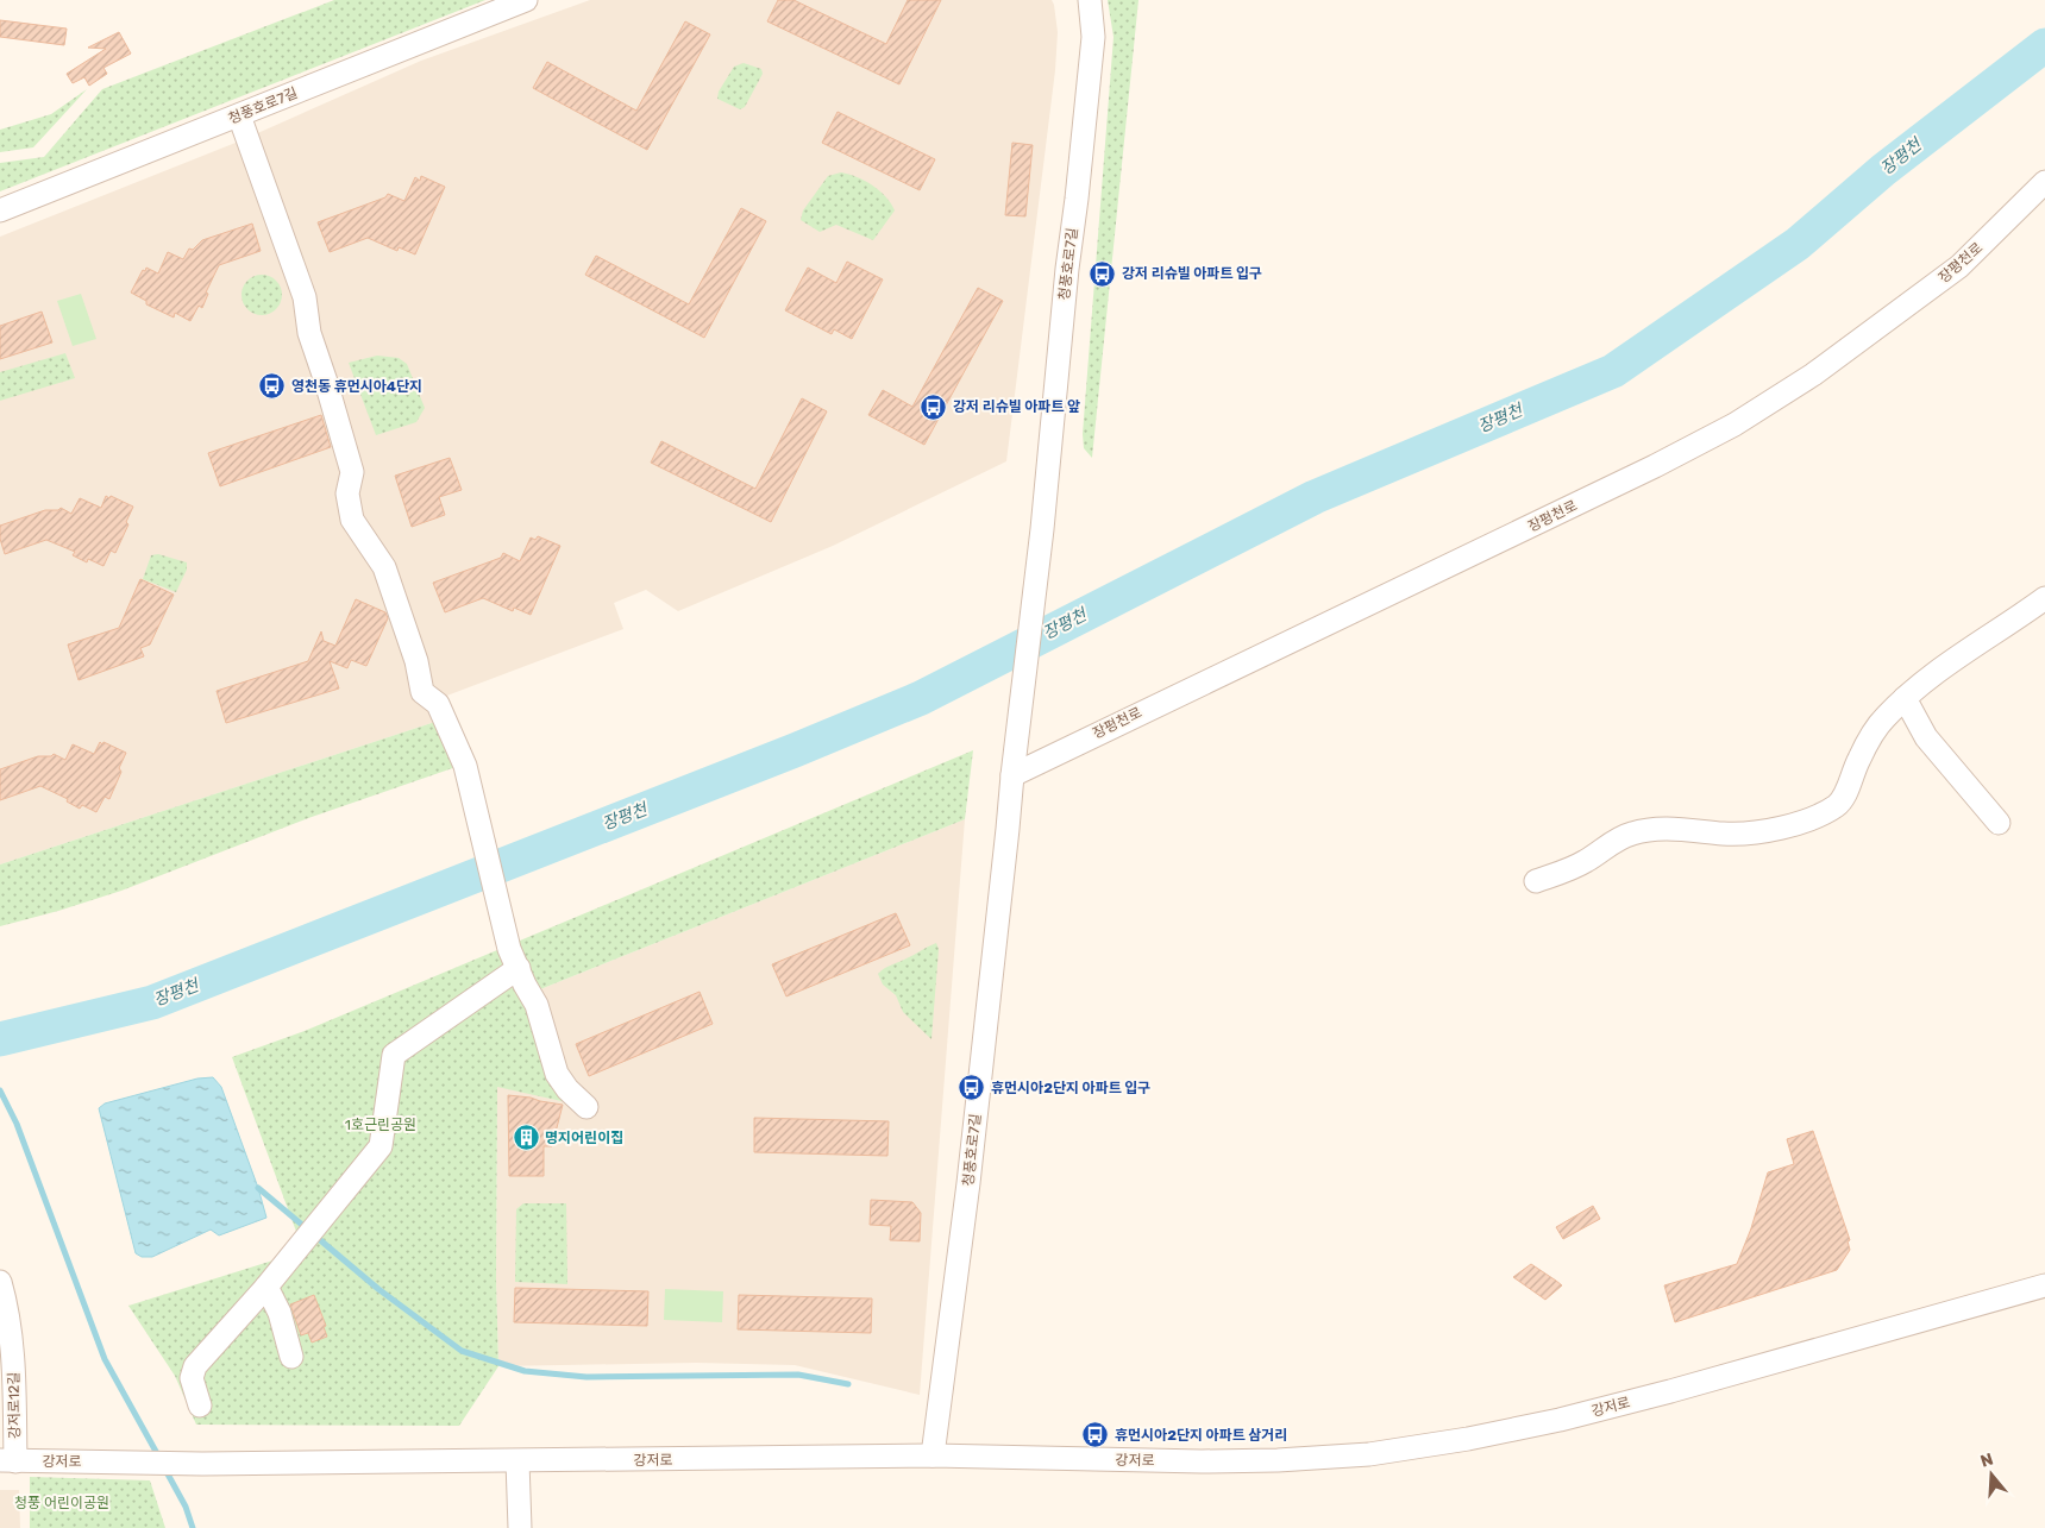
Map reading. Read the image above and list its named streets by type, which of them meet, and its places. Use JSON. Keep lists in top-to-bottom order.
{
  "streets": {
    "street": [
      "청풍호로7길",
      "장평천로",
      "강저로12길",
      "강저로"
    ]
  },
  "crossings": [
    ["청풍호로7길", "장평천로"],
    ["청풍호로7길", "강저로"],
    ["강저로12길", "강저로"]
  ],
  "water": ["장평천"],
  "parks": ["1호근린공원", "청풍 어린이공원"],
  "places": {
    "bus stop": [
      "강저 리슈빌 아파트 입구",
      "영천동 휴먼시아4단지",
      "강저 리슈빌 아파트 앞",
      "휴먼시아2단지 아파트 입구",
      "휴먼시아2단지 아파트 삼거리"
    ],
    "building": ["명지어린이집"]
  },
  "north": "top"
}
